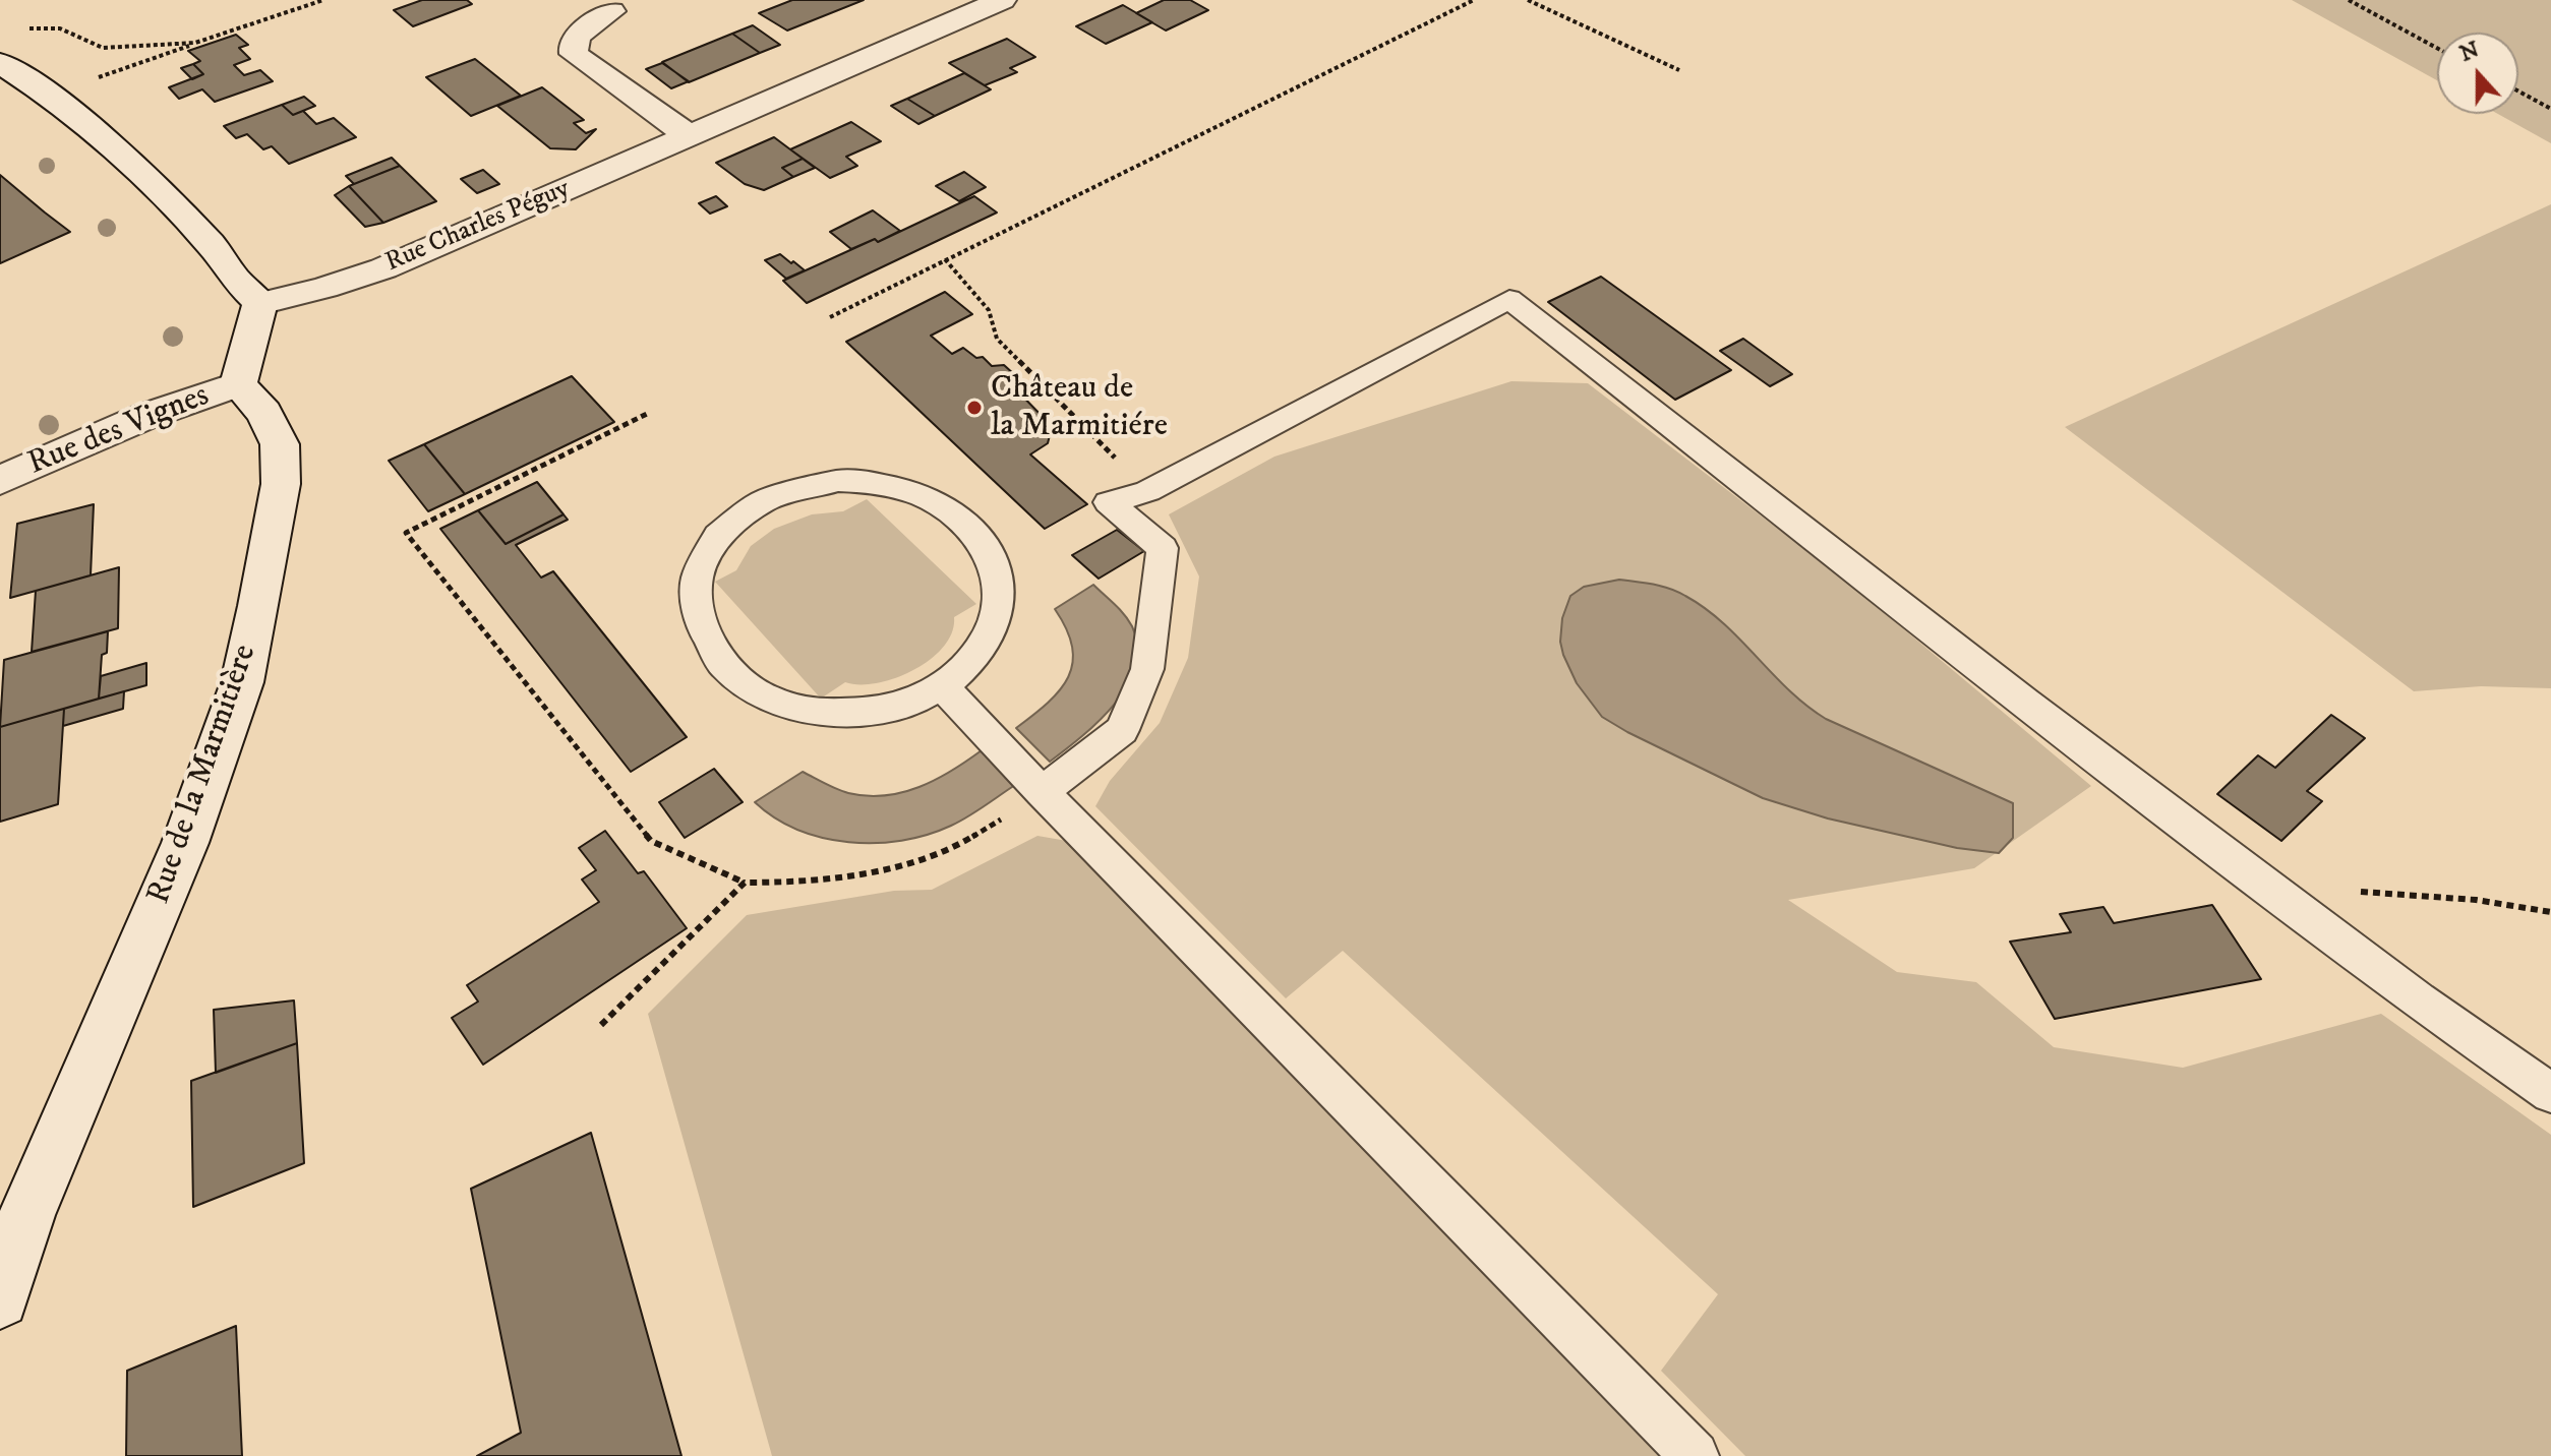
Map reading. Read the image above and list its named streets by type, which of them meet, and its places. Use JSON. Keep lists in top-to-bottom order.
{
  "streets": {
    "street": ["Rue Charles Péguy", "Rue des Vignes", "Rue de la Marmitière"]
  },
  "crossings": [
    ["Rue des Vignes", "Rue de la Marmitière"]
  ],
  "places": ["Château de la Marmitiére"],
  "north": "top"
}
